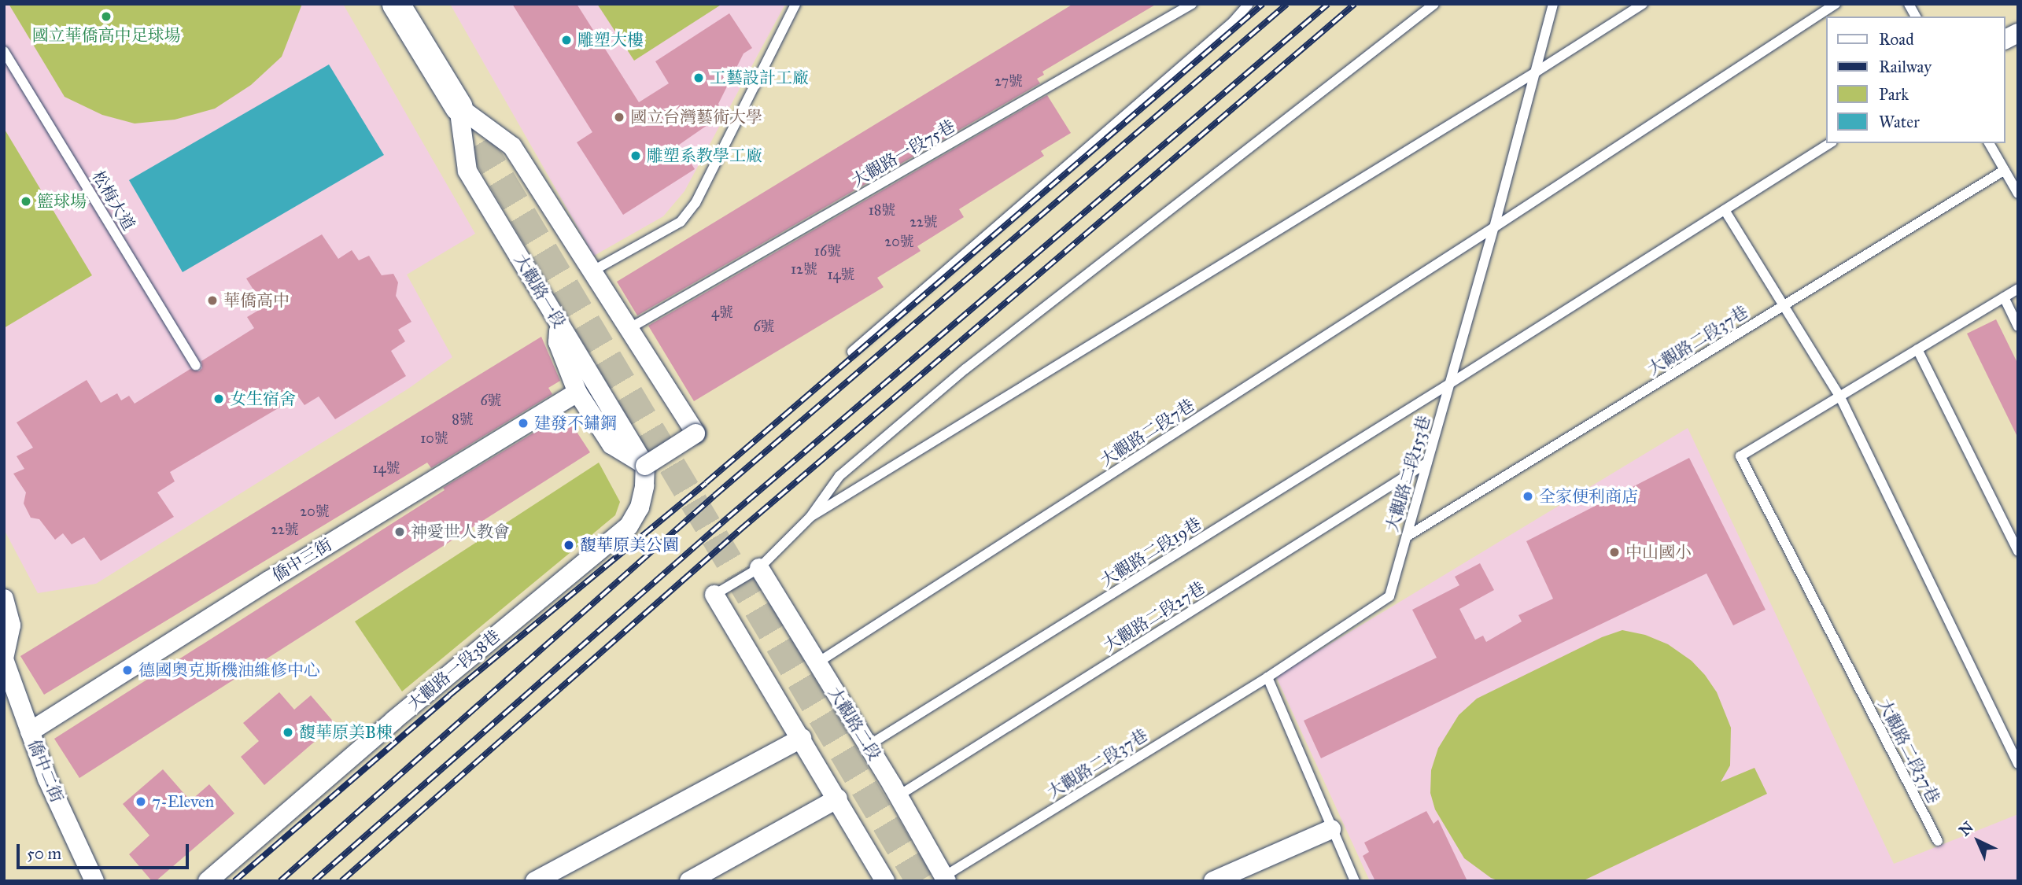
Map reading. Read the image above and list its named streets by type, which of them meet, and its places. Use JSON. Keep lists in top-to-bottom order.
{
  "streets": {
    "main road": ["大觀路一段"],
    "street": [
      "僑中三街",
      "大觀路一段38巷",
      "大觀路二段",
      "僑中二街"
    ],
    "lane": [
      "大觀路一段75巷",
      "松梅大道",
      "大觀路二段37巷",
      "大觀路二段7巷",
      "大觀路二段153巷",
      "大觀路二段19巷",
      "大觀路二段27巷"
    ]
  },
  "crossings": [
    ["大觀路一段75巷", "大觀路一段"],
    ["大觀路一段", "大觀路一段38巷"],
    ["大觀路二段37巷", "大觀路二段153巷"],
    ["大觀路二段37巷", "大觀路二段"],
    ["大觀路二段7巷", "大觀路二段153巷"],
    ["大觀路二段7巷", "大觀路二段"],
    ["大觀路二段153巷", "大觀路二段19巷"],
    ["大觀路二段153巷", "大觀路二段27巷"],
    ["大觀路二段19巷", "大觀路二段"],
    ["僑中三街", "僑中二街"],
    ["大觀路二段27巷", "大觀路二段"]
  ],
  "places": [
    "國立華僑高中足球場",
    "雕塑大樓",
    "工藝設計工廠",
    "國立台灣藝術大學",
    "雕塑系教學工廠",
    "籃球場",
    "華僑高中",
    "女生宿舍",
    "建發不鏽鋼",
    "全家便利商店",
    "神愛世人教會",
    "馥華原美公園",
    "中山國小",
    "德國奧克斯機油維修中心",
    "馥華原美B棟",
    "7-Eleven"
  ],
  "house_numbers": [
    "27號",
    "18號",
    "22號",
    "20號",
    "16號",
    "12號",
    "14號",
    "4號",
    "6號",
    "6號",
    "8號",
    "10號",
    "14號",
    "20號",
    "22號"
  ],
  "legend": [
    "Road",
    "Railway",
    "Park",
    "Water"
  ],
  "scale_bar": "50 m",
  "north": "top left"
}
